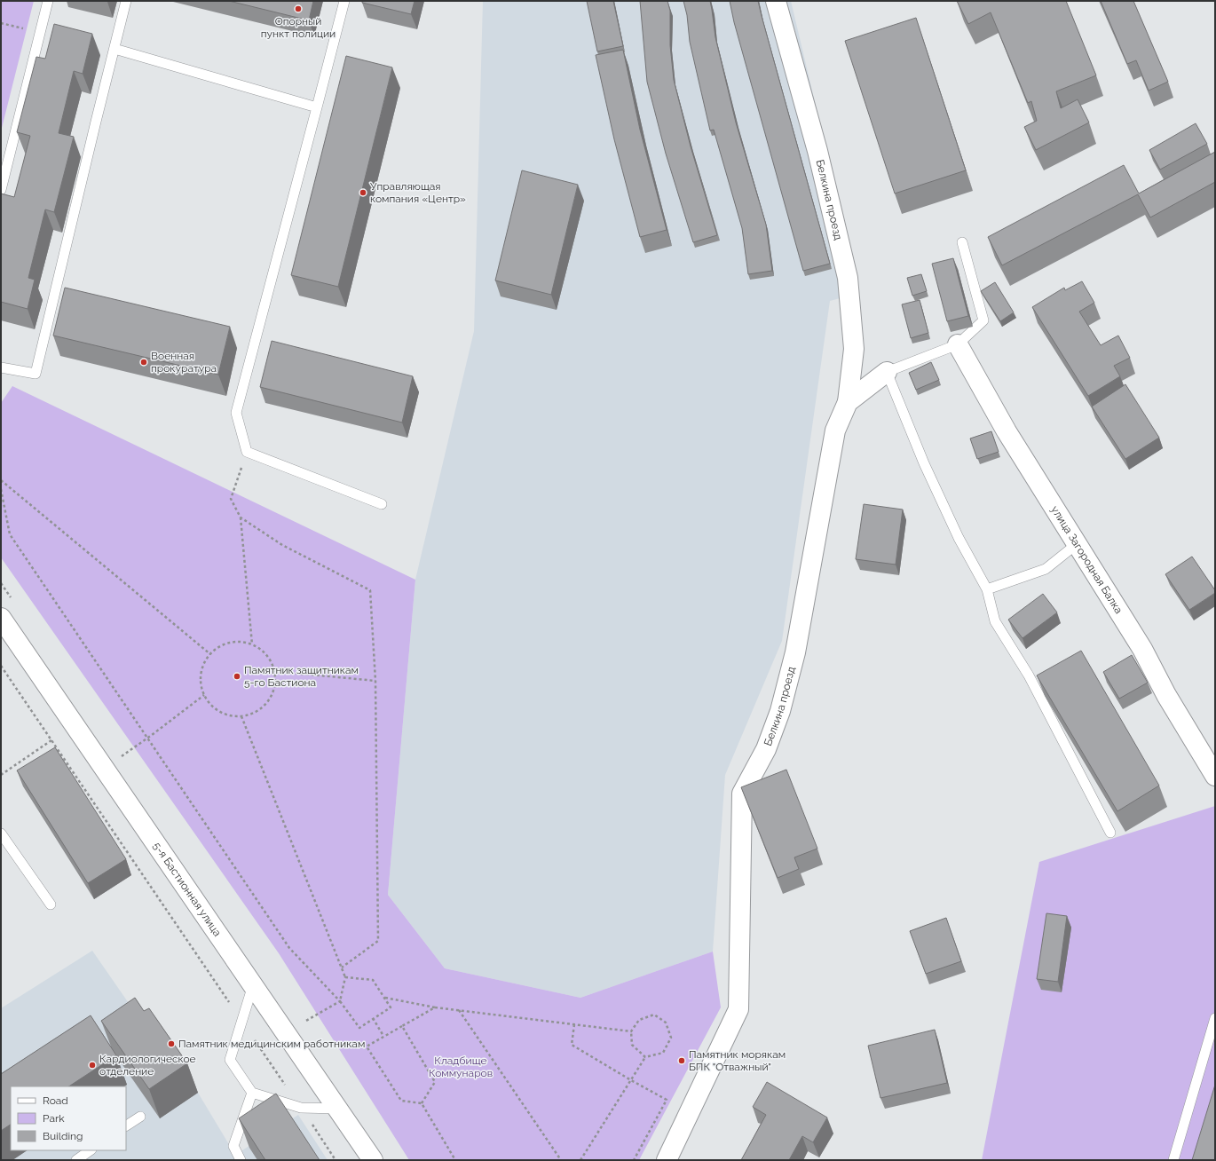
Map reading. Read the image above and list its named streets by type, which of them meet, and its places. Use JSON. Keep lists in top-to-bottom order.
{
  "streets": {
    "street": ["Белкина проезд", "улица Загородная Балка", "5-я Бастионная улица"]
  },
  "parks": ["Кладбище Коммунаров"],
  "places": [
    "Опорный пункт полиции",
    "Управляющая компания «Центр»",
    "Военная прокуратура",
    "Памятник защитникам 5-го Бастиона",
    "Памятник медицинским работникам",
    "Памятник морякам БПК \"Отважный\"",
    "Кардиологическое отделение"
  ],
  "legend": ["Road", "Park", "Building"]
}
